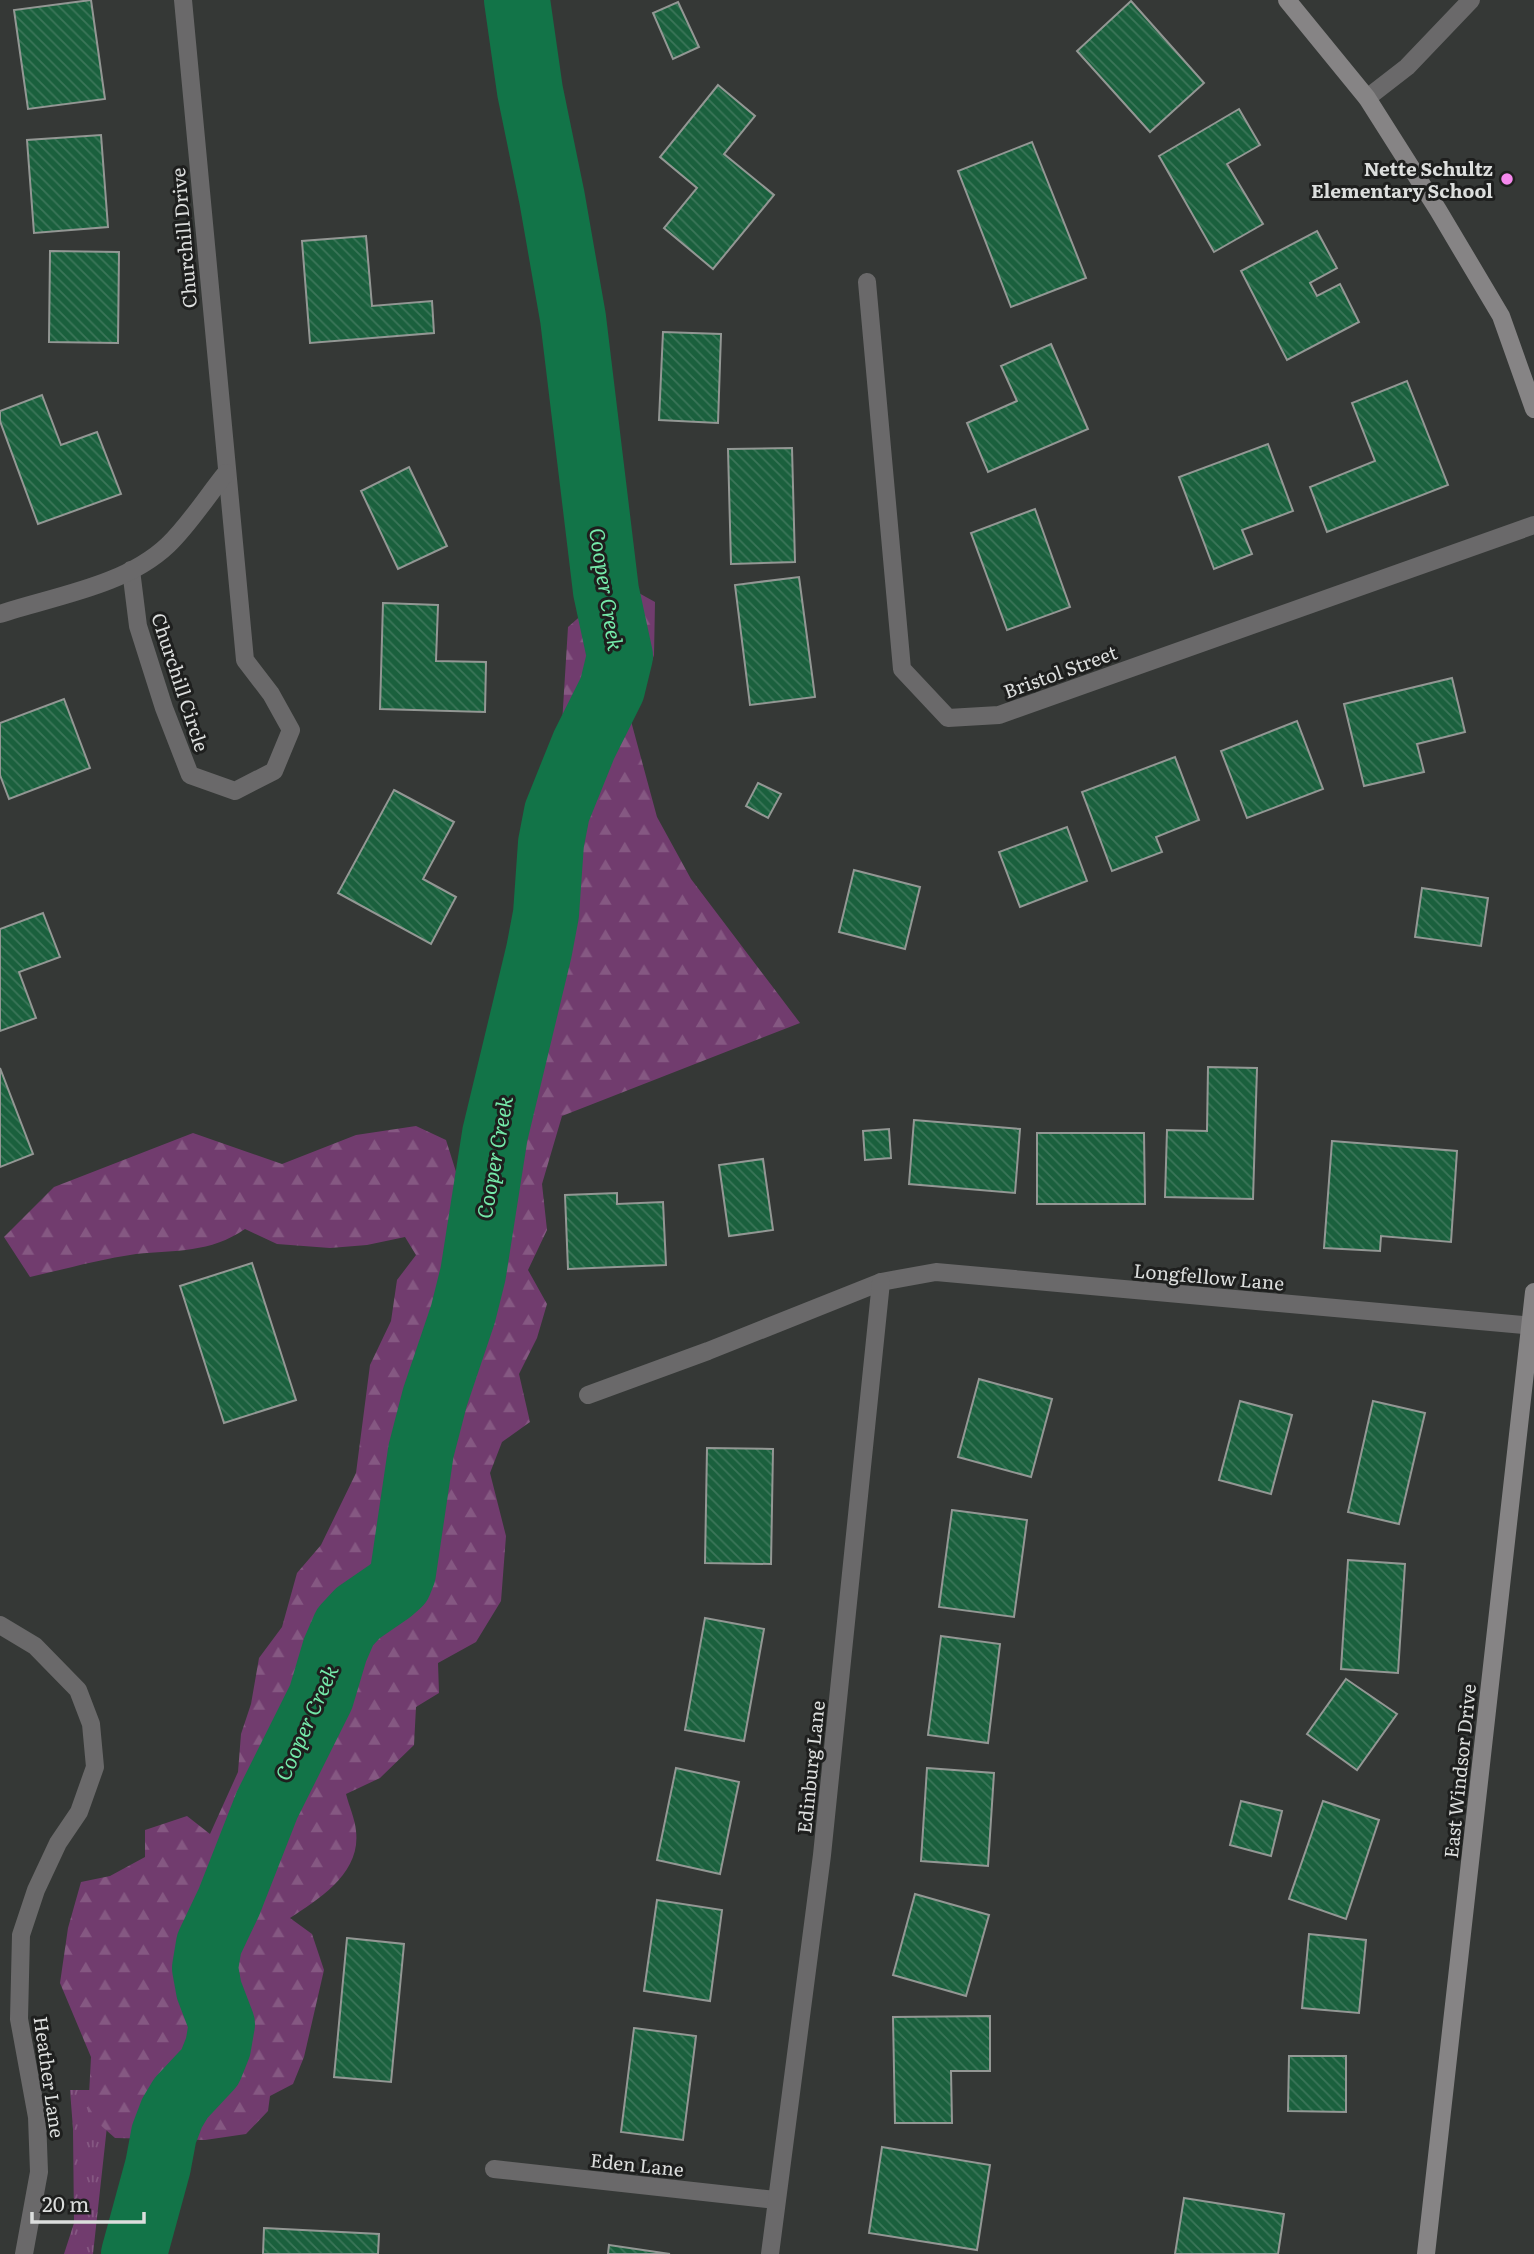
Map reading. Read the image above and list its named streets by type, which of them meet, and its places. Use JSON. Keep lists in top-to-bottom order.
{
  "streets": {
    "street": [
      "Churchill Drive",
      "Bristol Street",
      "Churchill Circle",
      "Longfellow Lane",
      "Edinburg Lane",
      "East Windsor Drive",
      "Heather Lane",
      "Eden Lane"
    ]
  },
  "crossings": [
    ["Churchill Drive", "Churchill Circle"],
    ["Longfellow Lane", "Edinburg Lane"],
    ["Longfellow Lane", "East Windsor Drive"],
    ["Edinburg Lane", "Eden Lane"]
  ],
  "water": ["Cooper Creek"],
  "places": ["Nette Schultz Elementary School"],
  "scale_bar": "20 m"
}
